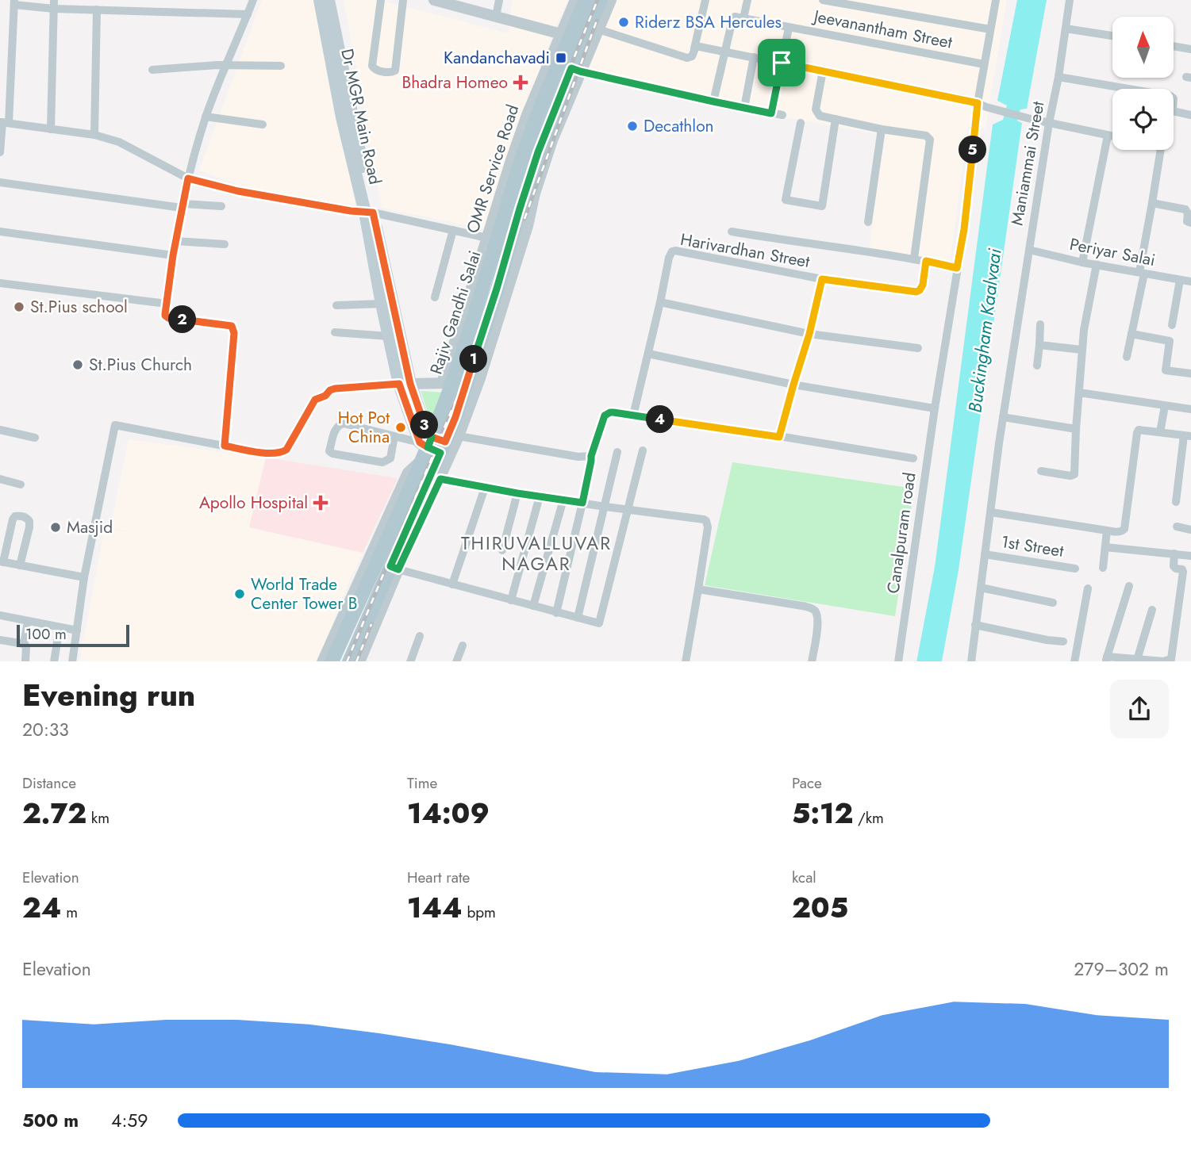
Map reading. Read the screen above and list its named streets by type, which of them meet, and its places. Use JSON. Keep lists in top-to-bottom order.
{
  "streets": {
    "main road": ["Dr MGR Main Road", "Rajiv Gandhi Salai"],
    "street": [
      "Jeevanantham Street",
      "Maniammai Street",
      "OMR Service Road",
      "Harivardhan Street",
      "Periyar Salai",
      "Canalpuram road",
      "1st Street"
    ]
  },
  "crossings": [
    ["Jeevanantham Street", "Canalpuram road"],
    ["Dr MGR Main Road", "Rajiv Gandhi Salai"],
    ["Maniammai Street", "Periyar Salai"],
    ["Maniammai Street", "1st Street"],
    ["OMR Service Road", "Rajiv Gandhi Salai"]
  ],
  "districts": ["THIRUVALLUVAR NAGAR"],
  "water": ["Buckingham Kaalvaai"],
  "places": {
    "other": [
      "Riderz BSA Hercules",
      "Decathlon",
      "St.Pius school",
      "St.Pius Church",
      "Hot Pot China",
      "Masjid",
      "World Trade Center Tower B"
    ],
    "transit": ["Kandanchavadi"],
    "health": ["Bhadra Homeo", "Apollo Hospital"]
  },
  "scale_bar": "100 m",
  "north": "top",
  "page": {
    "pins": [
      "5",
      "2",
      "1",
      "4",
      "3"
    ],
    "scale": "100 m",
    "heading": ["Evening run", "20:33"],
    "stats": [
      ["Distance", "2.72 km"],
      ["Time", "14:09"],
      ["Pace", "5:12 /km"],
      ["Elevation", "24 m"],
      ["Heart rate", "144 bpm"],
      ["kcal", "205"]
    ],
    "chart": ["Elevation", "279–302 m"],
    "list": [
      {
        "name": "500 m",
        "note": "4:59"
      }
    ]
  }
}
